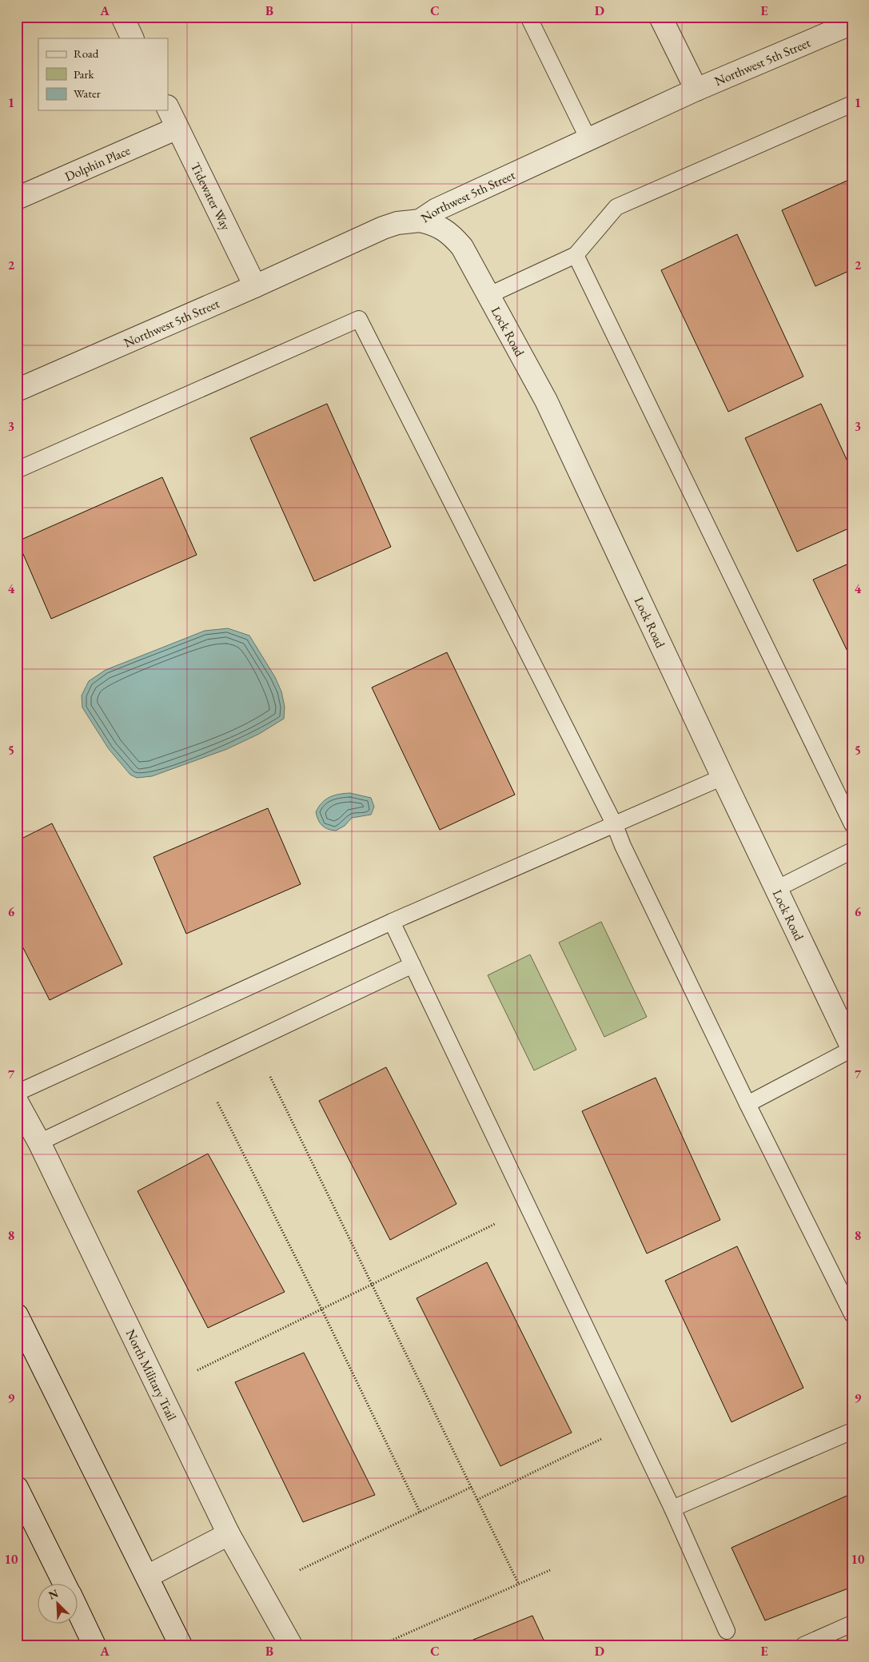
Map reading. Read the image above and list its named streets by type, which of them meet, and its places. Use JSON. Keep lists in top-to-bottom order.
{
  "streets": {
    "street": [
      "Northwest 5th Street",
      "Dolphin Place",
      "Tidewater Way",
      "Lock Road",
      "North Military Trail"
    ]
  },
  "crossings": [
    ["Northwest 5th Street", "Tidewater Way"],
    ["Northwest 5th Street", "Lock Road"],
    ["Dolphin Place", "Tidewater Way"]
  ],
  "legend": ["Road", "Park", "Water"],
  "north": "top left",
  "grid": {
    "columns": [
      "A",
      "B",
      "C",
      "D",
      "E"
    ],
    "rows": [
      "1",
      "2",
      "3",
      "4",
      "5",
      "6",
      "7",
      "8",
      "9",
      "10"
    ]
  }
}
